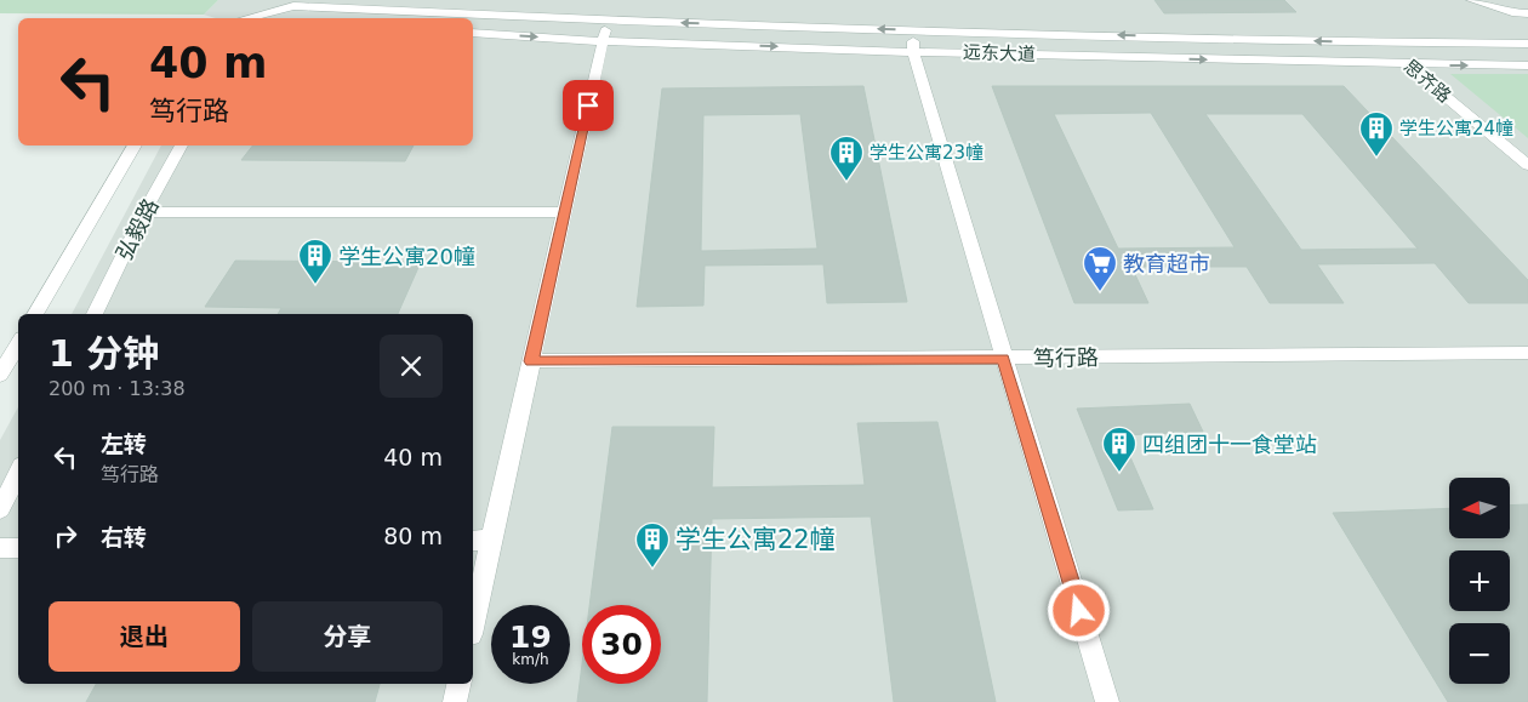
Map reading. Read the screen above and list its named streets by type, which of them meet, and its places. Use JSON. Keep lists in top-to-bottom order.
{
  "streets": {
    "street": [
      "远东大道",
      "思齐路",
      "弘毅路",
      "笃行路"
    ]
  },
  "crossings": [
    ["远东大道", "思齐路"]
  ],
  "places": {
    "building": [
      "学生公寓24幢",
      "学生公寓23幢",
      "学生公寓20幢",
      "四组团十一食堂站",
      "学生公寓22幢"
    ],
    "supermarket": ["教育超市"]
  },
  "north": "left",
  "page": {
    "turn": ["40 m", "笃行路"],
    "heading": ["1 分钟", "200 m · 13:38"],
    "list": [
      {
        "name": "左转",
        "note": "笃行路",
        "value": "40 m"
      },
      {
        "name": "右转",
        "value": "80 m"
      }
    ],
    "map_buttons": ["+", "−"],
    "buttons": ["退出", "分享"],
    "speed": "19 km/h",
    "limit": "30"
  }
}
